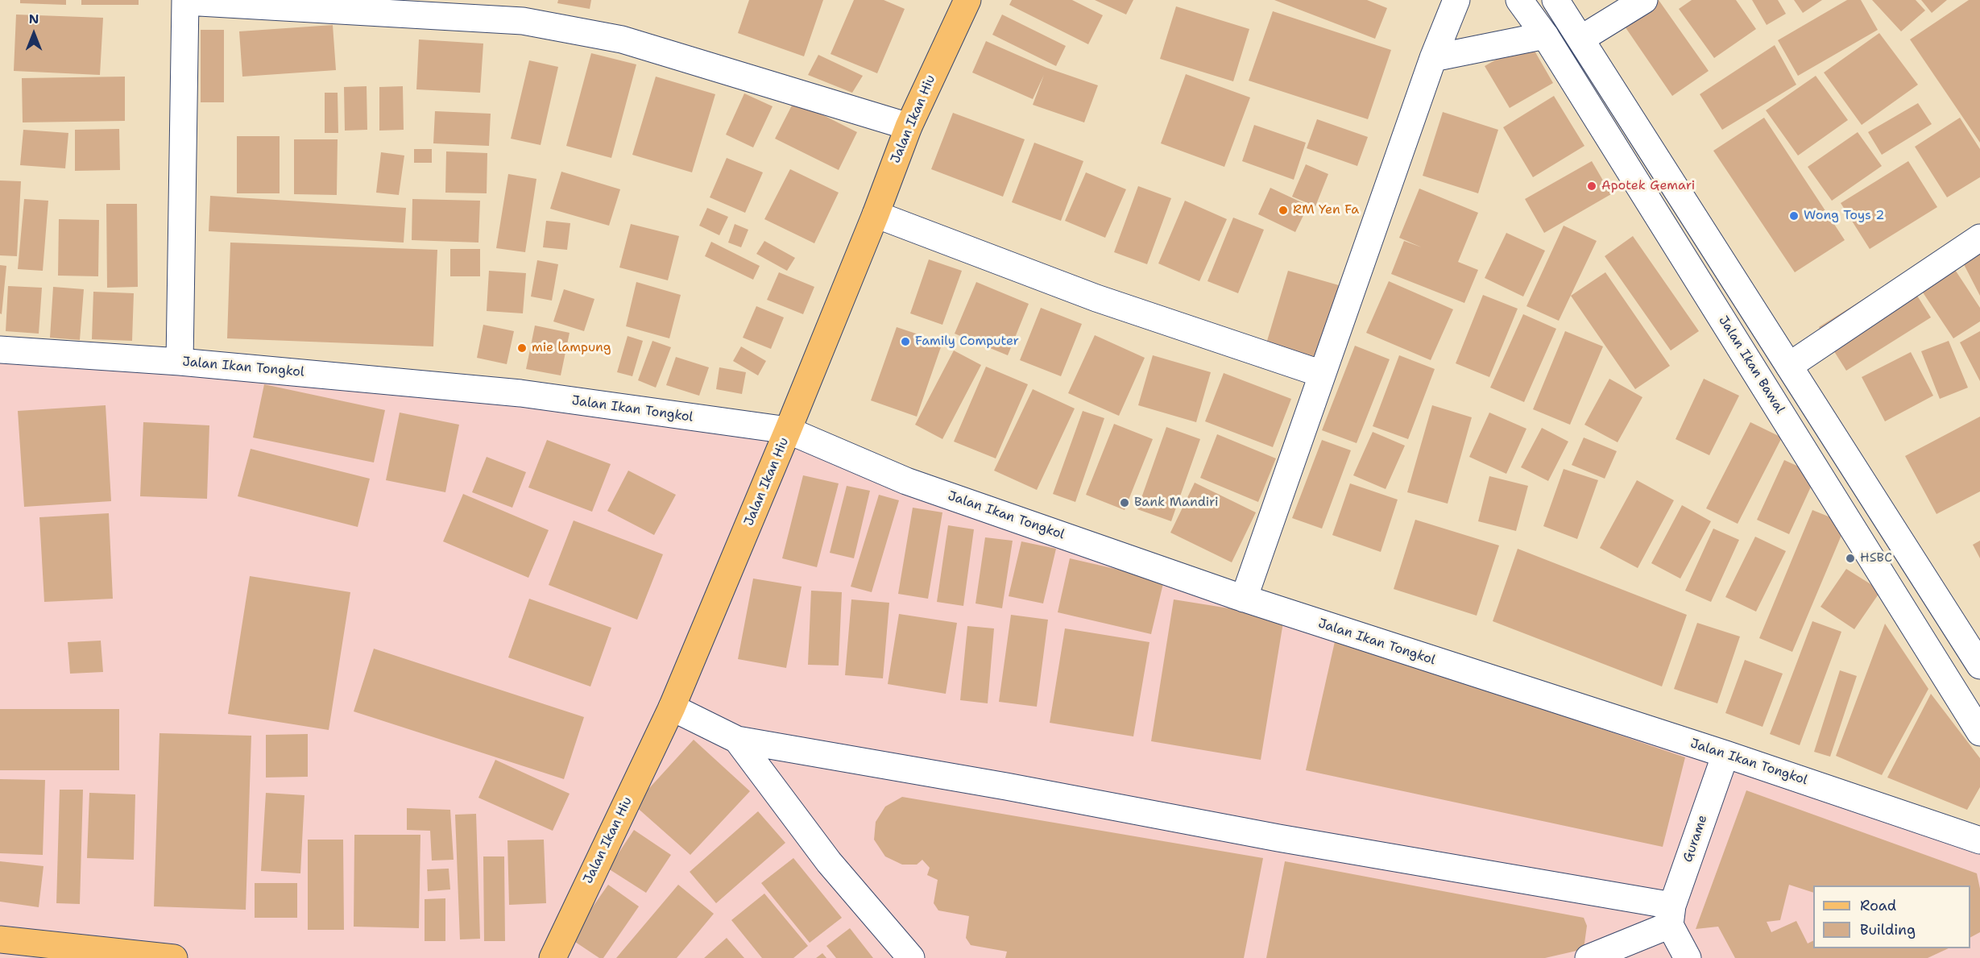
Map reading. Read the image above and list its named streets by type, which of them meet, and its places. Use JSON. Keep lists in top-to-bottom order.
{
  "streets": {
    "main road": ["Jalan Ikan Hiu"],
    "street": ["Jalan Ikan Bawal", "Jalan Ikan Tongkol", "Gurame"]
  },
  "crossings": [
    ["Jalan Ikan Hiu", "Jalan Ikan Tongkol"],
    ["Jalan Ikan Tongkol", "Gurame"]
  ],
  "places": [
    "Apotek Gemari",
    "RM Yen Fa",
    "Wong Toys 2",
    "Family Computer",
    "mie lampung",
    "Bank Mandiri",
    "HSBC"
  ],
  "legend": ["Road", "Building"],
  "north": "top"
}
